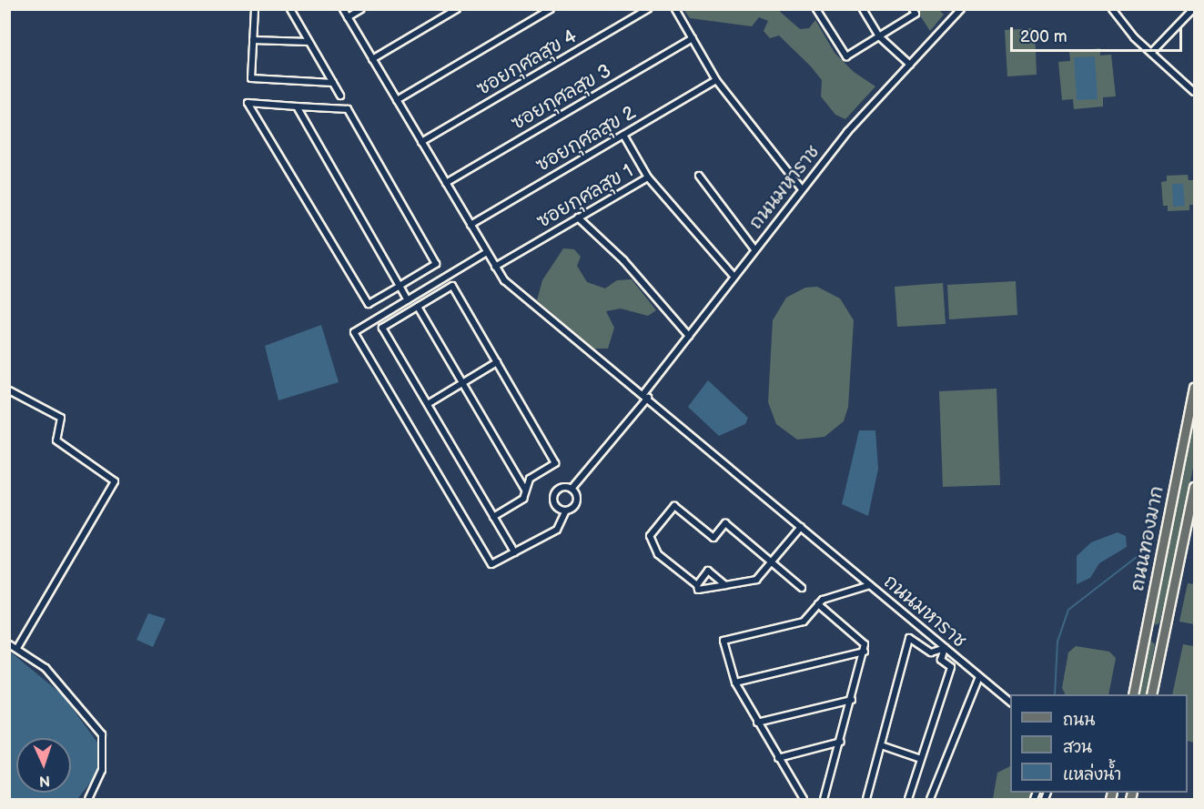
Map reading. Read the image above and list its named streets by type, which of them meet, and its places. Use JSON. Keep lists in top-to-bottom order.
{
  "streets": {
    "main road": ["ถนนทองมาก"],
    "street": [
      "ซอยกุศลสุข 4",
      "ซอยกุศลสุข 3",
      "ซอยกุศลสุข 2",
      "ถนนมหาราช",
      "ซอยกุศลสุข 1"
    ]
  },
  "crossings": [
    ["ซอยกุศลสุข 4", "ถนนมหาราช"],
    ["ซอยกุศลสุข 3", "ถนนมหาราช"],
    ["ซอยกุศลสุข 2", "ถนนมหาราช"],
    ["ซอยกุศลสุข 2", "ซอยกุศลสุข 1"],
    ["ถนนมหาราช", "ซอยกุศลสุข 1"]
  ],
  "legend": ["ถนน", "สวน", "แหล่งน้ำ"],
  "scale_bar": "200 m",
  "north": "bottom"
}
